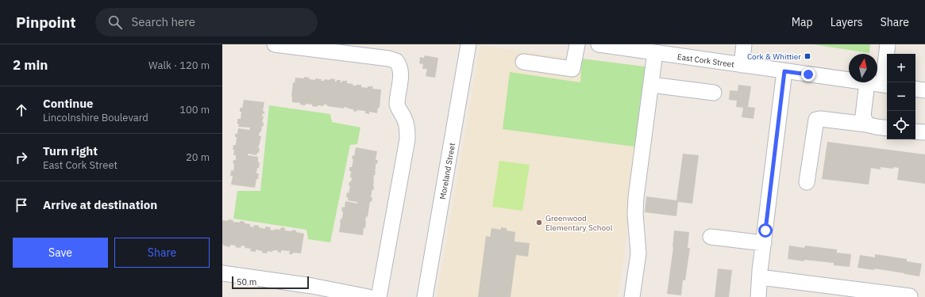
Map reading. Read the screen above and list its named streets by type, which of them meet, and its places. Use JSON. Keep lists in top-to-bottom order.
{
  "streets": {
    "street": ["East Cork Street", "Moreland Street"]
  },
  "places": {
    "transit": ["Cork & Whittier"],
    "other": ["Greenwood Elementary School"]
  },
  "scale_bar": "50 m",
  "north": "top",
  "page": {
    "header": "Pinpoint",
    "search": "Search here",
    "nav": ["Map", "Layers", "Share"],
    "heading": ["2 min", "Walk · 120 m"],
    "map_buttons": ["+", "−"],
    "list": [
      ["Continue", "Lincolnshire Boulevard", "100 m"],
      ["Turn right", "East Cork Street", "20 m"],
      "Arrive at destination"
    ],
    "buttons": ["Save", "Share"],
    "scale": "50 m"
  }
}
